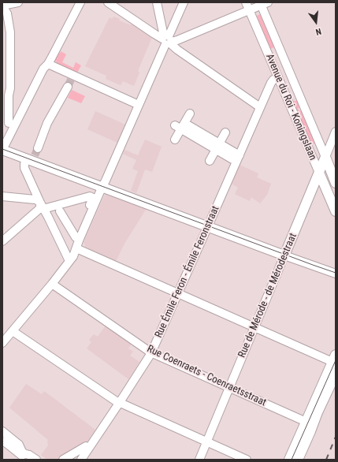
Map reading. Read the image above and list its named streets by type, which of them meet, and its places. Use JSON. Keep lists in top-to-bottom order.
{
  "streets": {
    "main road": ["Avenue du Roi - Koningslaan", "Rue de Mérode - de Mérodestraat"],
    "street": ["Rue Émile Feron - Émile Feronstraat", "Rue Coenraets - Coenraetsstraat"]
  },
  "crossings": [
    ["Avenue du Roi - Koningslaan", "Rue Émile Feron - Émile Feronstraat"],
    ["Avenue du Roi - Koningslaan", "Rue de Mérode - de Mérodestraat"],
    ["Rue Émile Feron - Émile Feronstraat", "Rue Coenraets - Coenraetsstraat"],
    ["Rue de Mérode - de Mérodestraat", "Rue Coenraets - Coenraetsstraat"]
  ],
  "north": "bottom"
}
